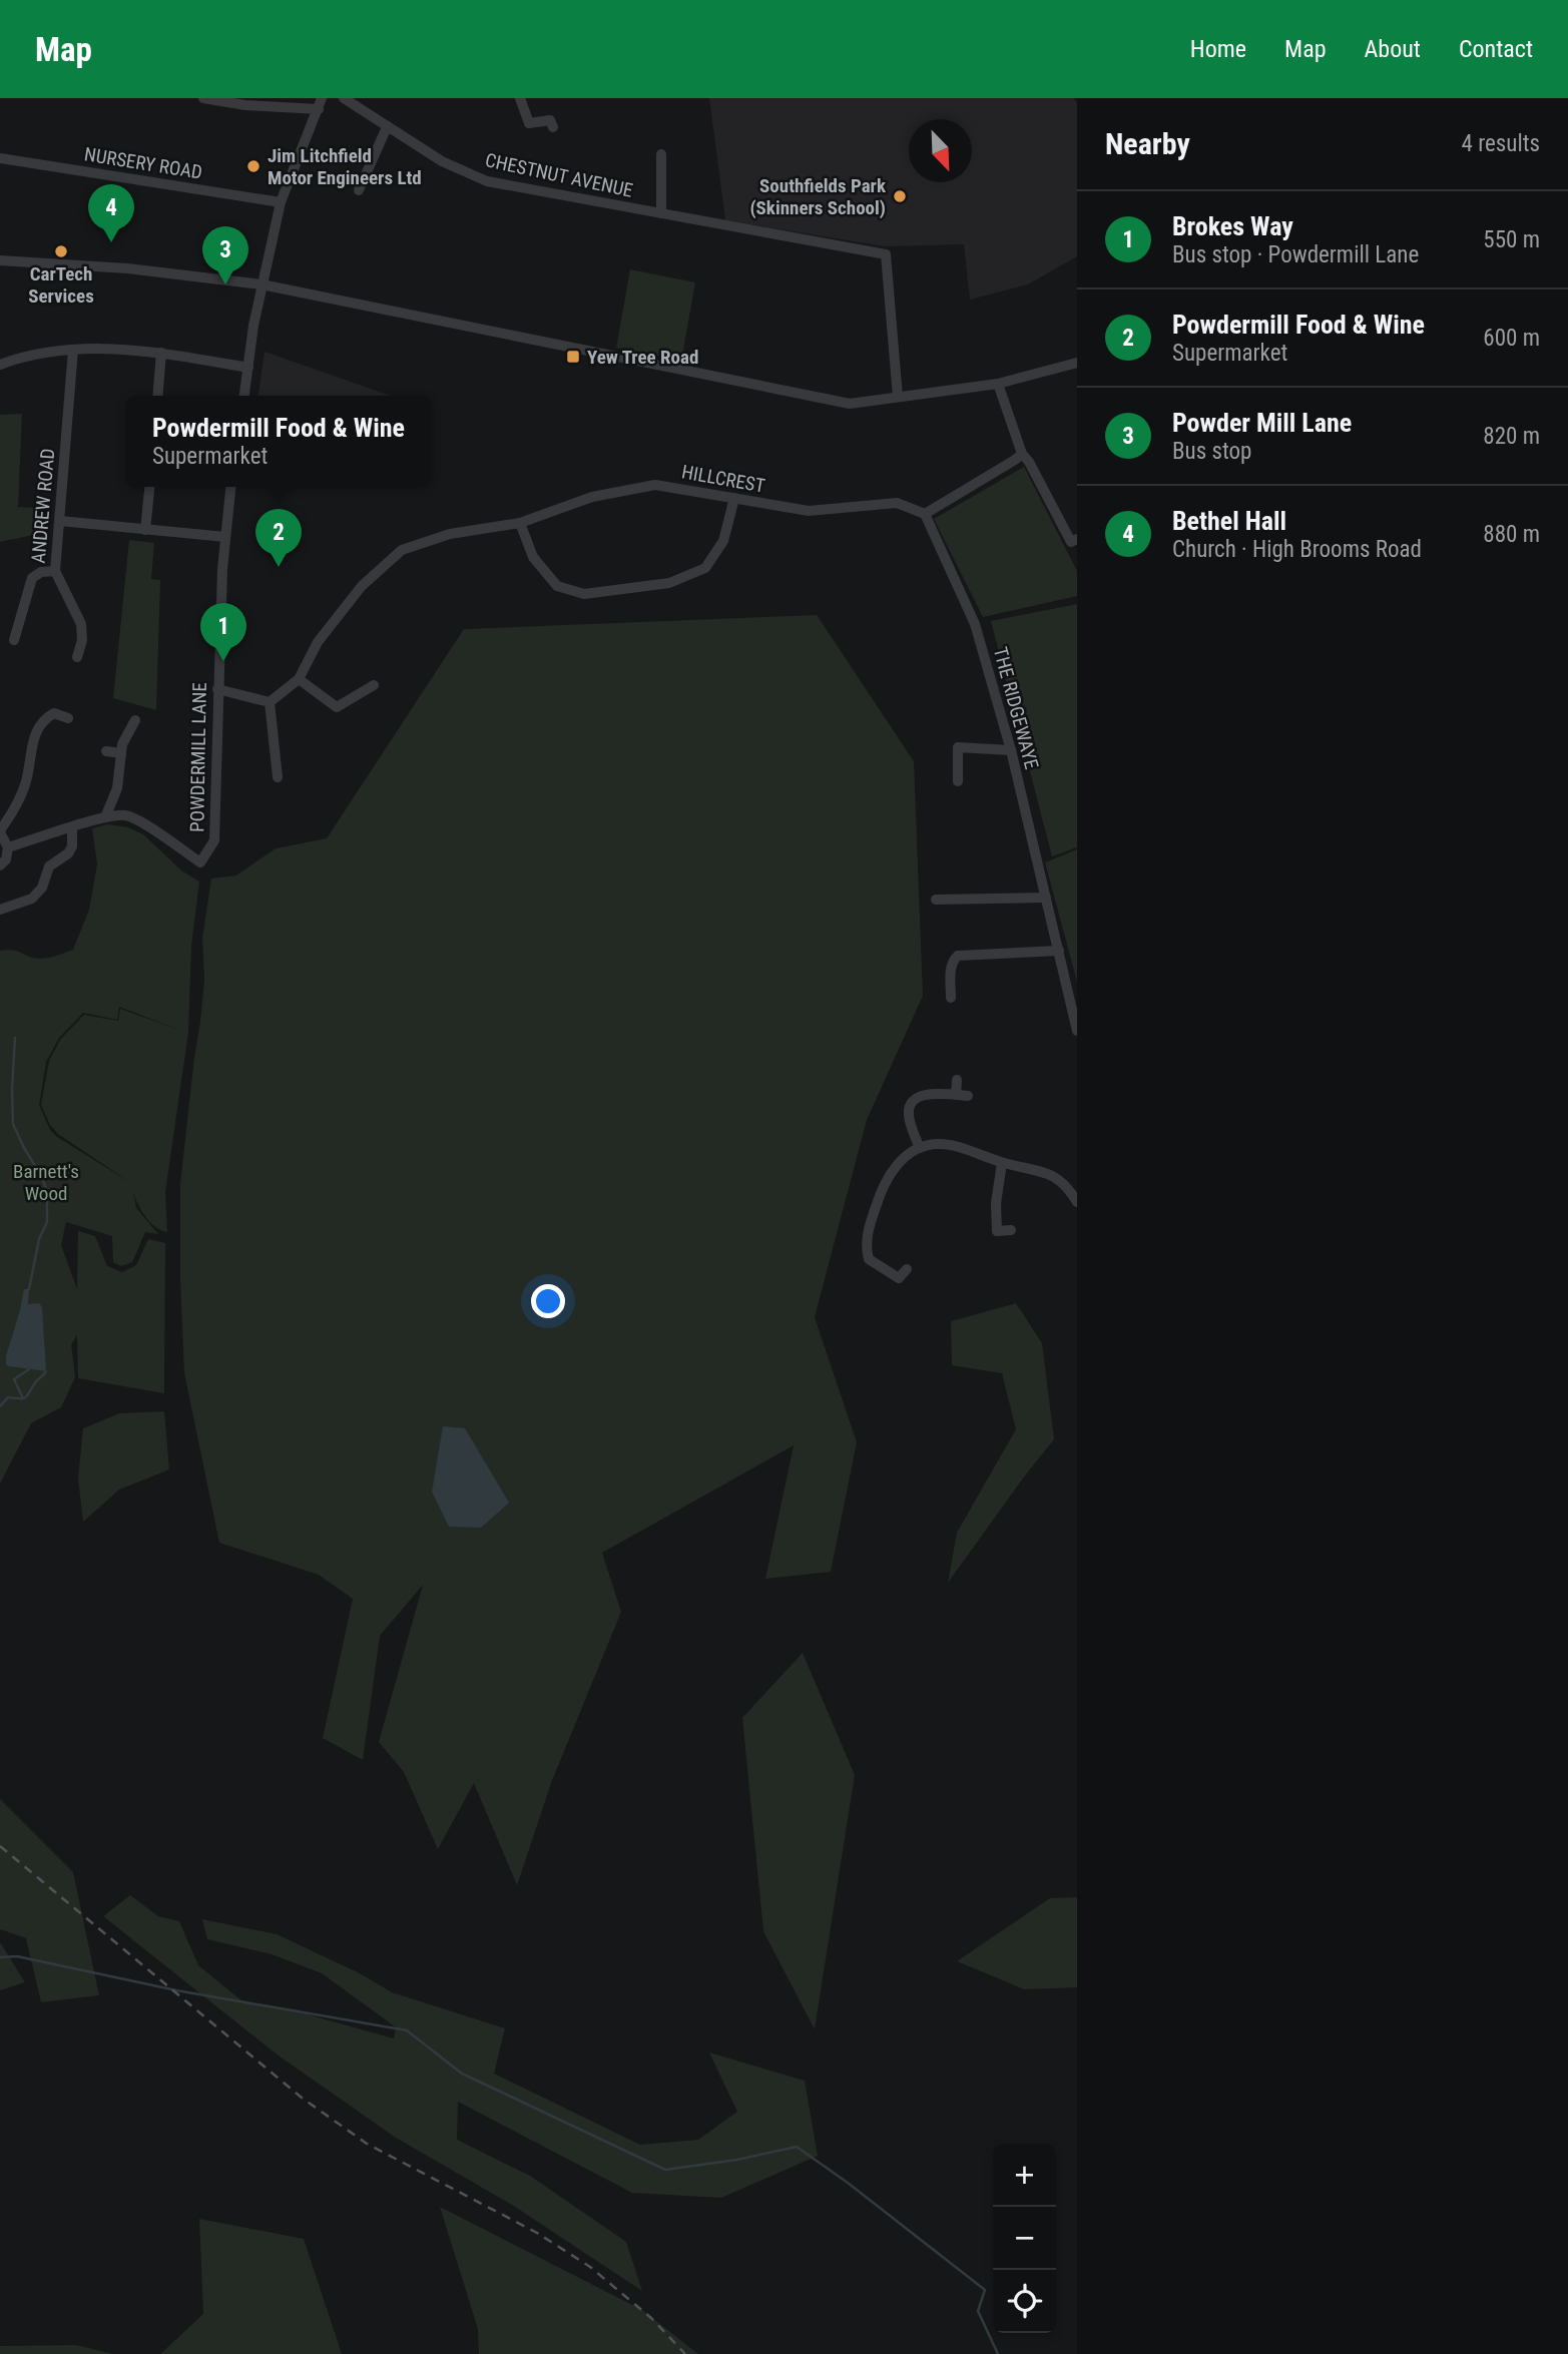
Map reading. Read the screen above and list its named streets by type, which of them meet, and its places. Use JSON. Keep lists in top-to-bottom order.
{
  "streets": {
    "street": [
      "NURSERY ROAD",
      "CHESTNUT AVENUE",
      "HILLCREST",
      "ANDREW ROAD",
      "THE RIDGEWAYE",
      "POWDERMILL LANE"
    ]
  },
  "crossings": [
    ["HILLCREST", "THE RIDGEWAYE"]
  ],
  "parks": ["Barnett's Wood"],
  "places": {
    "other": ["Jim Litchfield Motor Engineers Ltd", "Southfields Park (Skinners School)", "CarTech Services"],
    "transit": ["Yew Tree Road"]
  },
  "north": "bottom right",
  "page": {
    "header": "Map",
    "nav": [
      "Home",
      "Map",
      "About",
      "Contact"
    ],
    "heading": ["Nearby", "4 results"],
    "pins": [
      "4",
      "3",
      "2",
      "1"
    ],
    "list": [
      {
        "mark": "1",
        "name": "Brokes Way",
        "note": "Bus stop · Powdermill Lane",
        "value": "550 m"
      },
      {
        "mark": "2",
        "name": "Powdermill Food & Wine",
        "note": "Supermarket",
        "value": "600 m"
      },
      {
        "mark": "3",
        "name": "Powder Mill Lane",
        "note": "Bus stop",
        "value": "820 m"
      },
      {
        "mark": "4",
        "name": "Bethel Hall",
        "note": "Church · High Brooms Road",
        "value": "880 m"
      }
    ],
    "popup": ["Powdermill Food & Wine", "Supermarket"],
    "map_buttons": ["+", "−"]
  }
}
